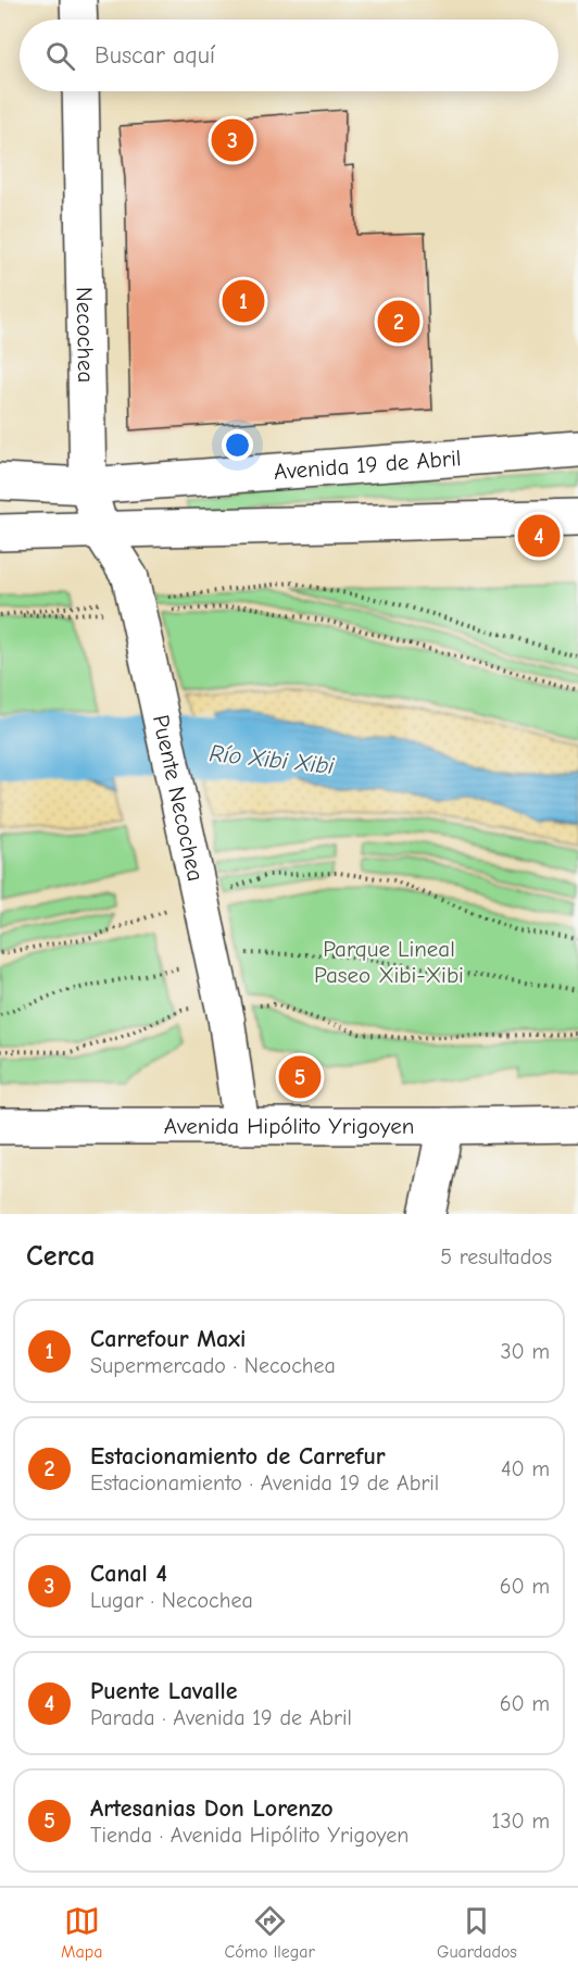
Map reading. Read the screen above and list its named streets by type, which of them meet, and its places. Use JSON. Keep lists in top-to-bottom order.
{
  "streets": {
    "street": [
      "Necochea",
      "Avenida 19 de Abril",
      "Puente Necochea",
      "Avenida Hipólito Yrigoyen"
    ]
  },
  "crossings": [
    ["Necochea", "Avenida 19 de Abril"],
    ["Necochea", "Puente Necochea"],
    ["Puente Necochea", "Avenida Hipólito Yrigoyen"]
  ],
  "water": ["Río Xibi Xibi"],
  "parks": ["Parque Lineal Paseo Xibi-Xibi"],
  "page": {
    "search": "Buscar aquí",
    "pins": [
      "3",
      "1",
      "2",
      "4",
      "5"
    ],
    "heading": ["Cerca", "5 resultados"],
    "list": [
      {
        "mark": "1",
        "name": "Carrefour Maxi",
        "note": "Supermercado · Necochea",
        "value": "30 m"
      },
      {
        "mark": "2",
        "name": "Estacionamiento de Carrefur",
        "note": "Estacionamiento · Avenida 19 de Abril",
        "value": "40 m"
      },
      {
        "mark": "3",
        "name": "Canal 4",
        "note": "Lugar · Necochea",
        "value": "60 m"
      },
      {
        "mark": "4",
        "name": "Puente Lavalle",
        "note": "Parada · Avenida 19 de Abril",
        "value": "60 m"
      },
      {
        "mark": "5",
        "name": "Artesanias Don Lorenzo",
        "note": "Tienda · Avenida Hipólito Yrigoyen",
        "value": "130 m"
      }
    ],
    "nav": ["Mapa", "Cómo llegar", "Guardados"]
  }
}
